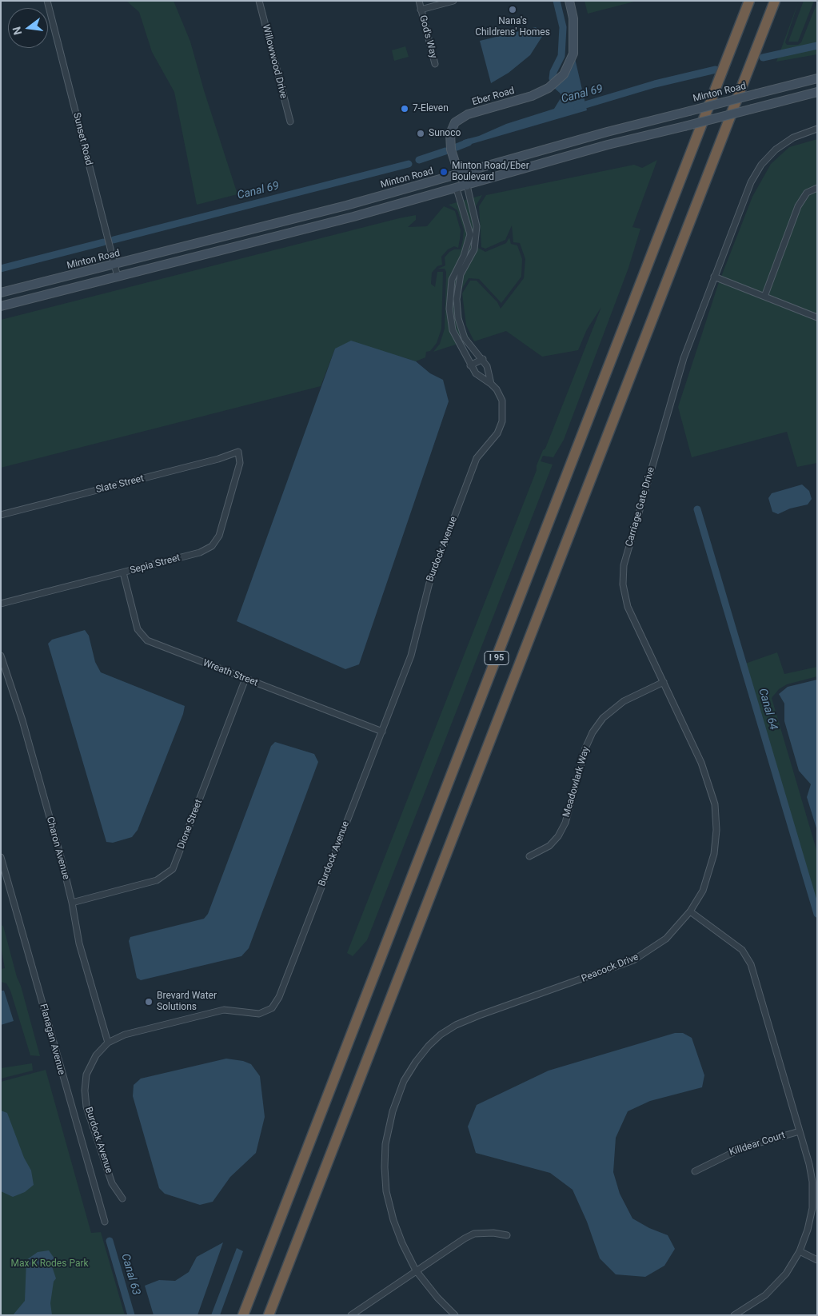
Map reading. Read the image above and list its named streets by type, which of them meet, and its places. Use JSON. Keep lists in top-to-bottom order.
{
  "streets": {
    "highway": ["I 95"],
    "main road": ["Minton Road", "Eber Road"],
    "street": [
      "God's Way",
      "Willowwood Drive",
      "Sunset Road",
      "Slate Street",
      "Carriage Gate Drive",
      "Burdock Avenue",
      "Sepia Street",
      "Wreath Street",
      "Meadowlark Way",
      "Dione Street",
      "Charon Avenue",
      "Peacock Drive",
      "Flanagan Avenue",
      "Killdear Court"
    ]
  },
  "crossings": [
    ["Minton Road", "Eber Road"],
    ["Minton Road", "Sunset Road"],
    ["Eber Road", "Burdock Avenue"],
    ["Slate Street", "Sepia Street"],
    ["Carriage Gate Drive", "Meadowlark Way"],
    ["Carriage Gate Drive", "Peacock Drive"],
    ["Burdock Avenue", "Wreath Street"],
    ["Burdock Avenue", "Charon Avenue"],
    ["Sepia Street", "Wreath Street"],
    ["Wreath Street", "Dione Street"],
    ["Dione Street", "Charon Avenue"]
  ],
  "water": ["Canal 69", "Canal 64", "Canal 63"],
  "parks": ["Max K Rodes Park"],
  "places": [
    "Nana's Childrens' Homes",
    "7-Eleven",
    "Sunoco",
    "Minton Road/Eber Boulevard",
    "Brevard Water Solutions"
  ],
  "north": "left"
}
